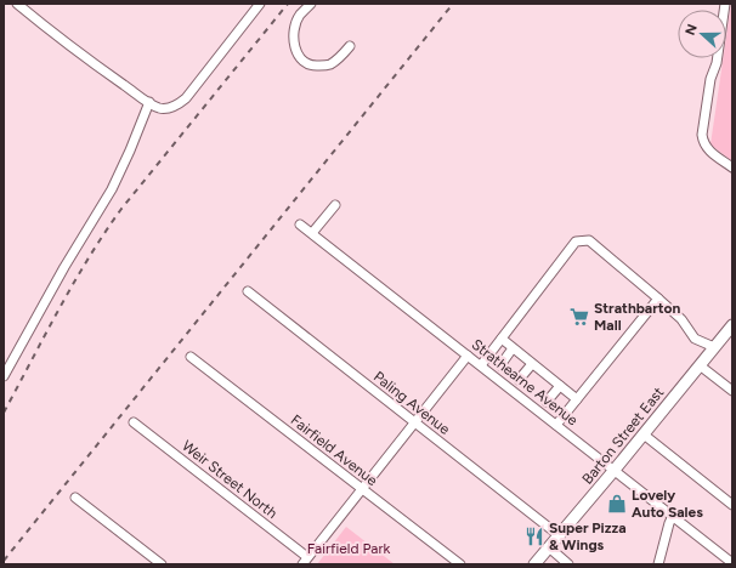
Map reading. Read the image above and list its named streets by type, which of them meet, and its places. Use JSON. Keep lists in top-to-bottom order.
{
  "streets": {
    "main road": ["Barton Street East"],
    "street": [
      "Strathearne Avenue",
      "Paling Avenue",
      "Fairfield Avenue",
      "Weir Street North"
    ]
  },
  "crossings": [
    ["Strathearne Avenue", "Barton Street East"],
    ["Paling Avenue", "Barton Street East"]
  ],
  "parks": ["Fairfield Park"],
  "places": {
    "supermarket": ["Strathbarton Mall"],
    "shop": ["Lovely Auto Sales"],
    "restaurant": ["Super Pizza & Wings"]
  },
  "north": "left"
}
